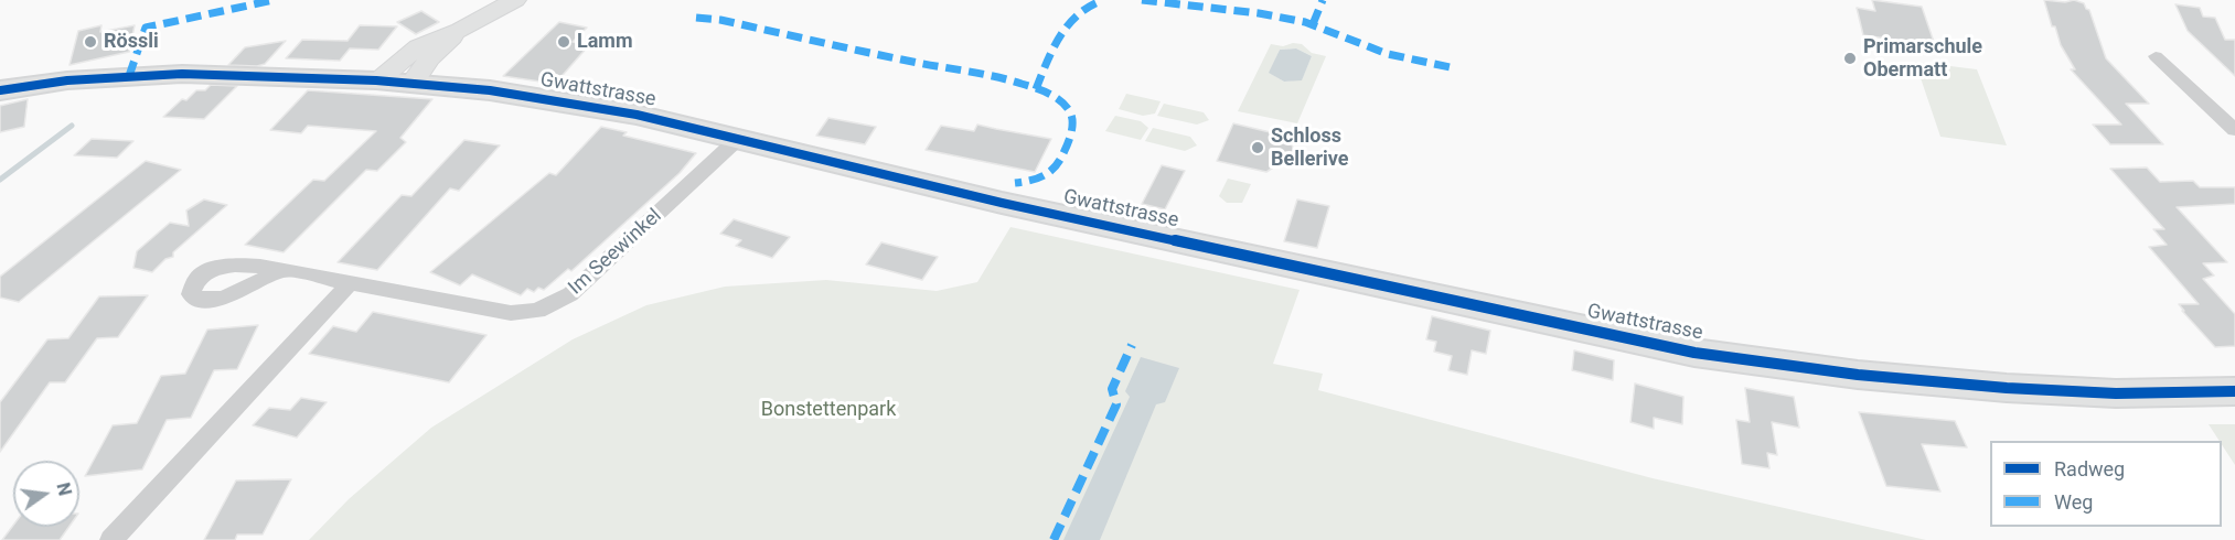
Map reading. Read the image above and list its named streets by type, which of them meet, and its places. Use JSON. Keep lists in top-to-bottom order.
{
  "streets": {
    "main road": ["Gwattstrasse"],
    "street": ["Im Seewinkel"]
  },
  "crossings": [
    ["Gwattstrasse", "Im Seewinkel"]
  ],
  "parks": ["Bonstettenpark"],
  "places": [
    "Rössli",
    "Lamm",
    "Primarschule Obermatt",
    "Schloss Bellerive"
  ],
  "legend": ["Radweg", "Weg"],
  "north": "right"
}
